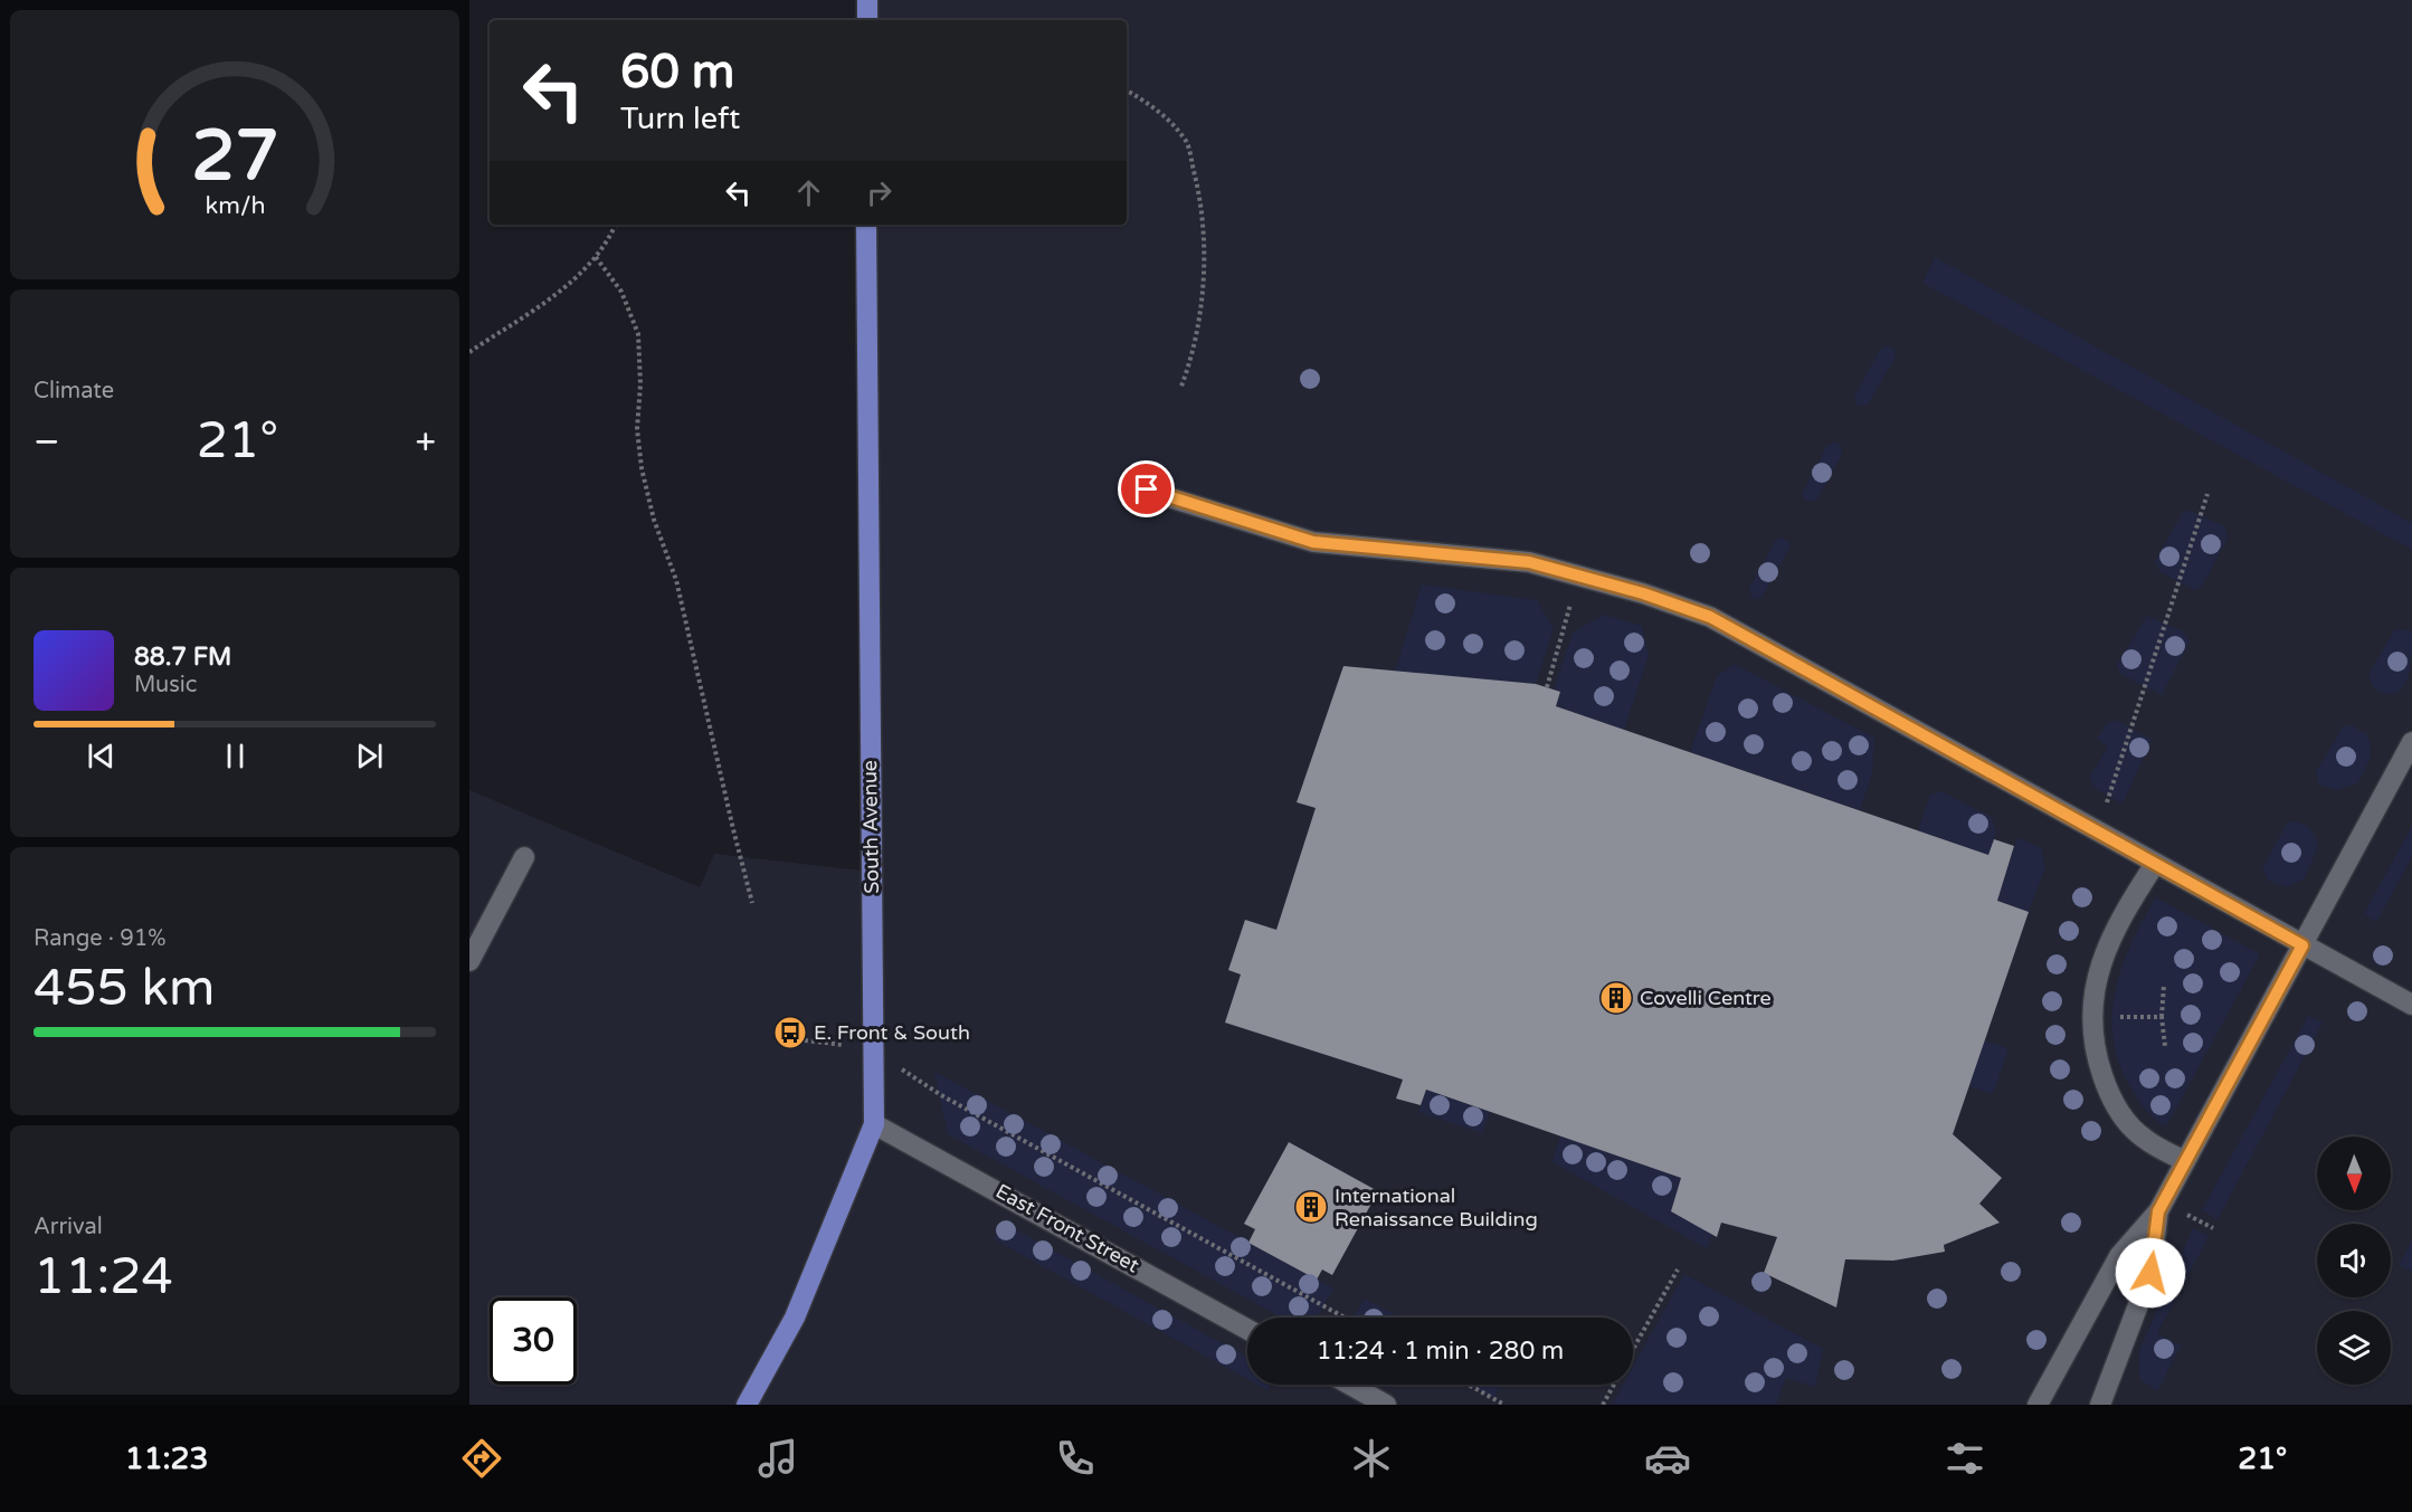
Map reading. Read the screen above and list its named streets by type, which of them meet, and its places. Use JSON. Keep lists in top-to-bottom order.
{
  "streets": {
    "main road": ["South Avenue"],
    "street": ["East Front Street"]
  },
  "crossings": [
    ["South Avenue", "East Front Street"]
  ],
  "places": {
    "building": ["Covelli Centre", "International Renaissance Building"],
    "bus stop": ["E. Front & South"]
  },
  "north": "bottom",
  "page": {
    "turn": ["60 m", "Turn left"],
    "tile": [
      "Climate",
      ["Range · 91%", "455 km"],
      ["Arrival", "11:24"]
    ],
    "heat": ["−", "21°", "+"],
    "song": ["88.7 FM", "Music"],
    "limit": "30",
    "trip": "11:24 · 1 min · 280 m",
    "tabs": ["11:23", "21°"],
    "gauge": ["27", "km/h"]
  }
}
